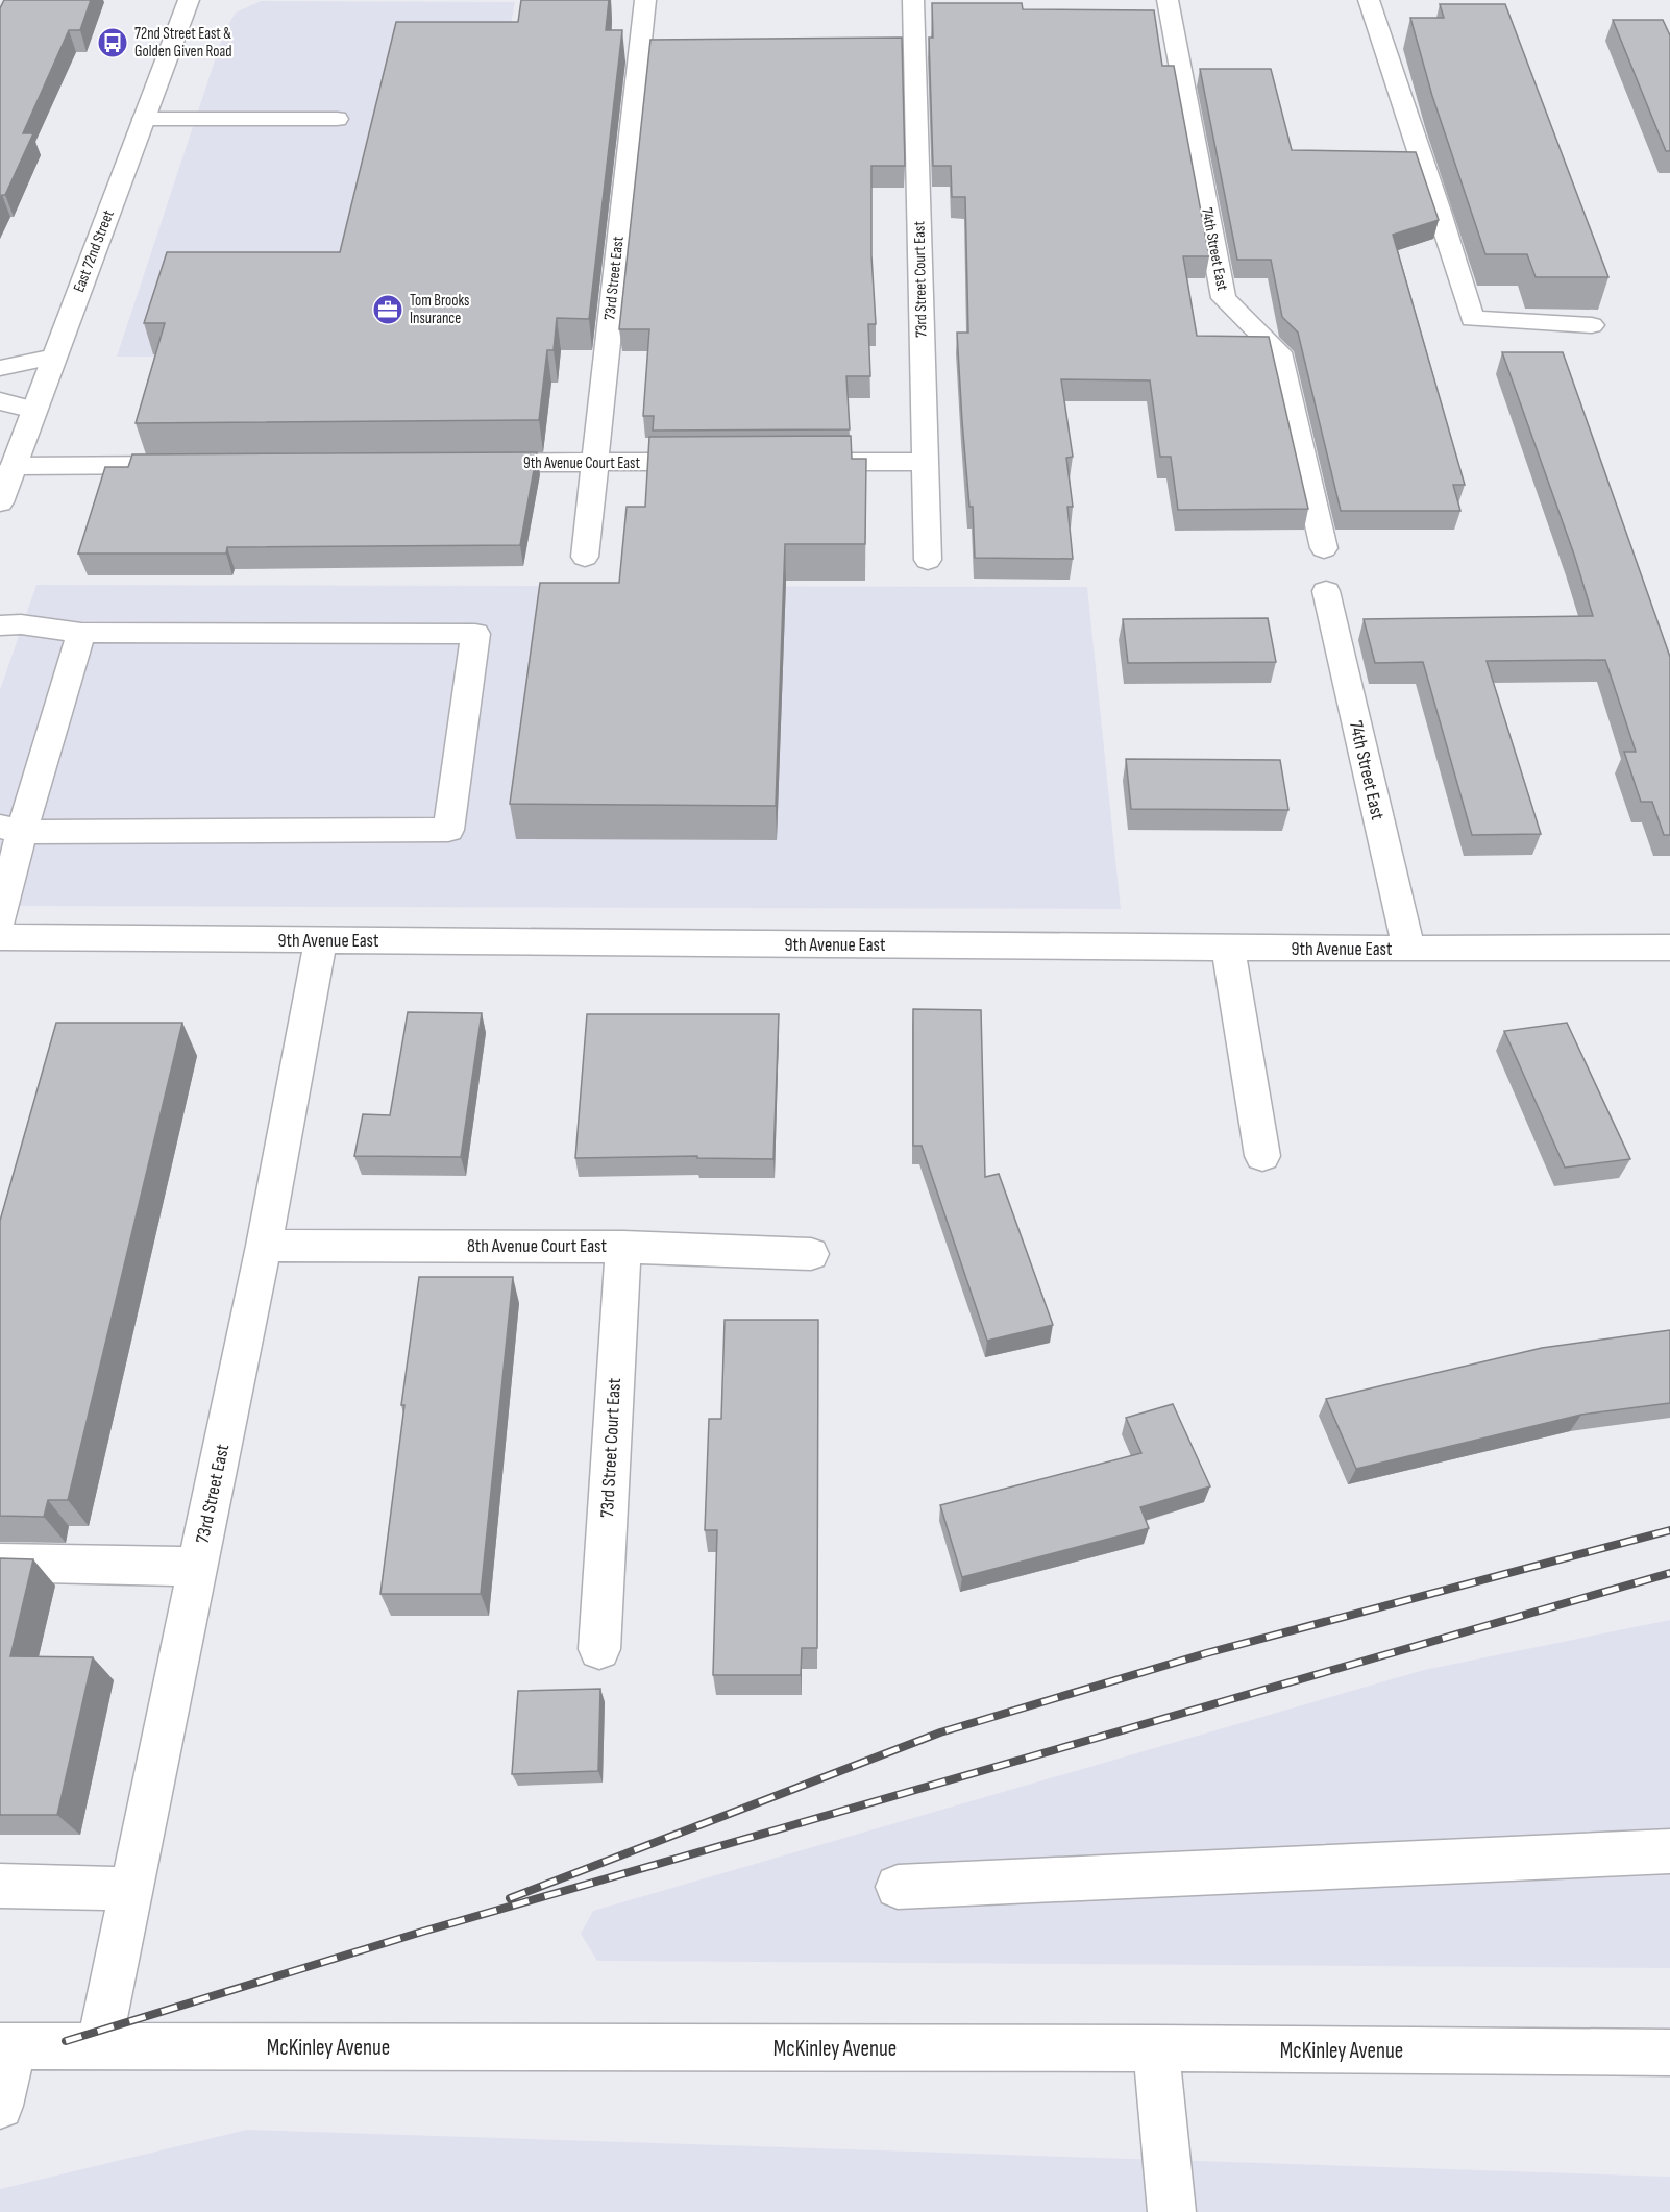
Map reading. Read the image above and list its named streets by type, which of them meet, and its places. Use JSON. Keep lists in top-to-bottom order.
{
  "streets": {
    "street": [
      "74th Street East",
      "East 72nd Street",
      "73rd Street East",
      "73rd Street Court East",
      "9th Avenue Court East",
      "9th Avenue East",
      "8th Avenue Court East",
      "McKinley Avenue"
    ]
  },
  "crossings": [
    ["74th Street East", "9th Avenue East"],
    ["73rd Street East", "9th Avenue Court East"],
    ["73rd Street East", "9th Avenue East"],
    ["73rd Street East", "8th Avenue Court East"],
    ["73rd Street East", "McKinley Avenue"],
    ["73rd Street Court East", "8th Avenue Court East"]
  ],
  "places": {
    "bus stop": ["72nd Street East & Golden Given Road"],
    "office": ["Tom Brooks Insurance"]
  }
}
